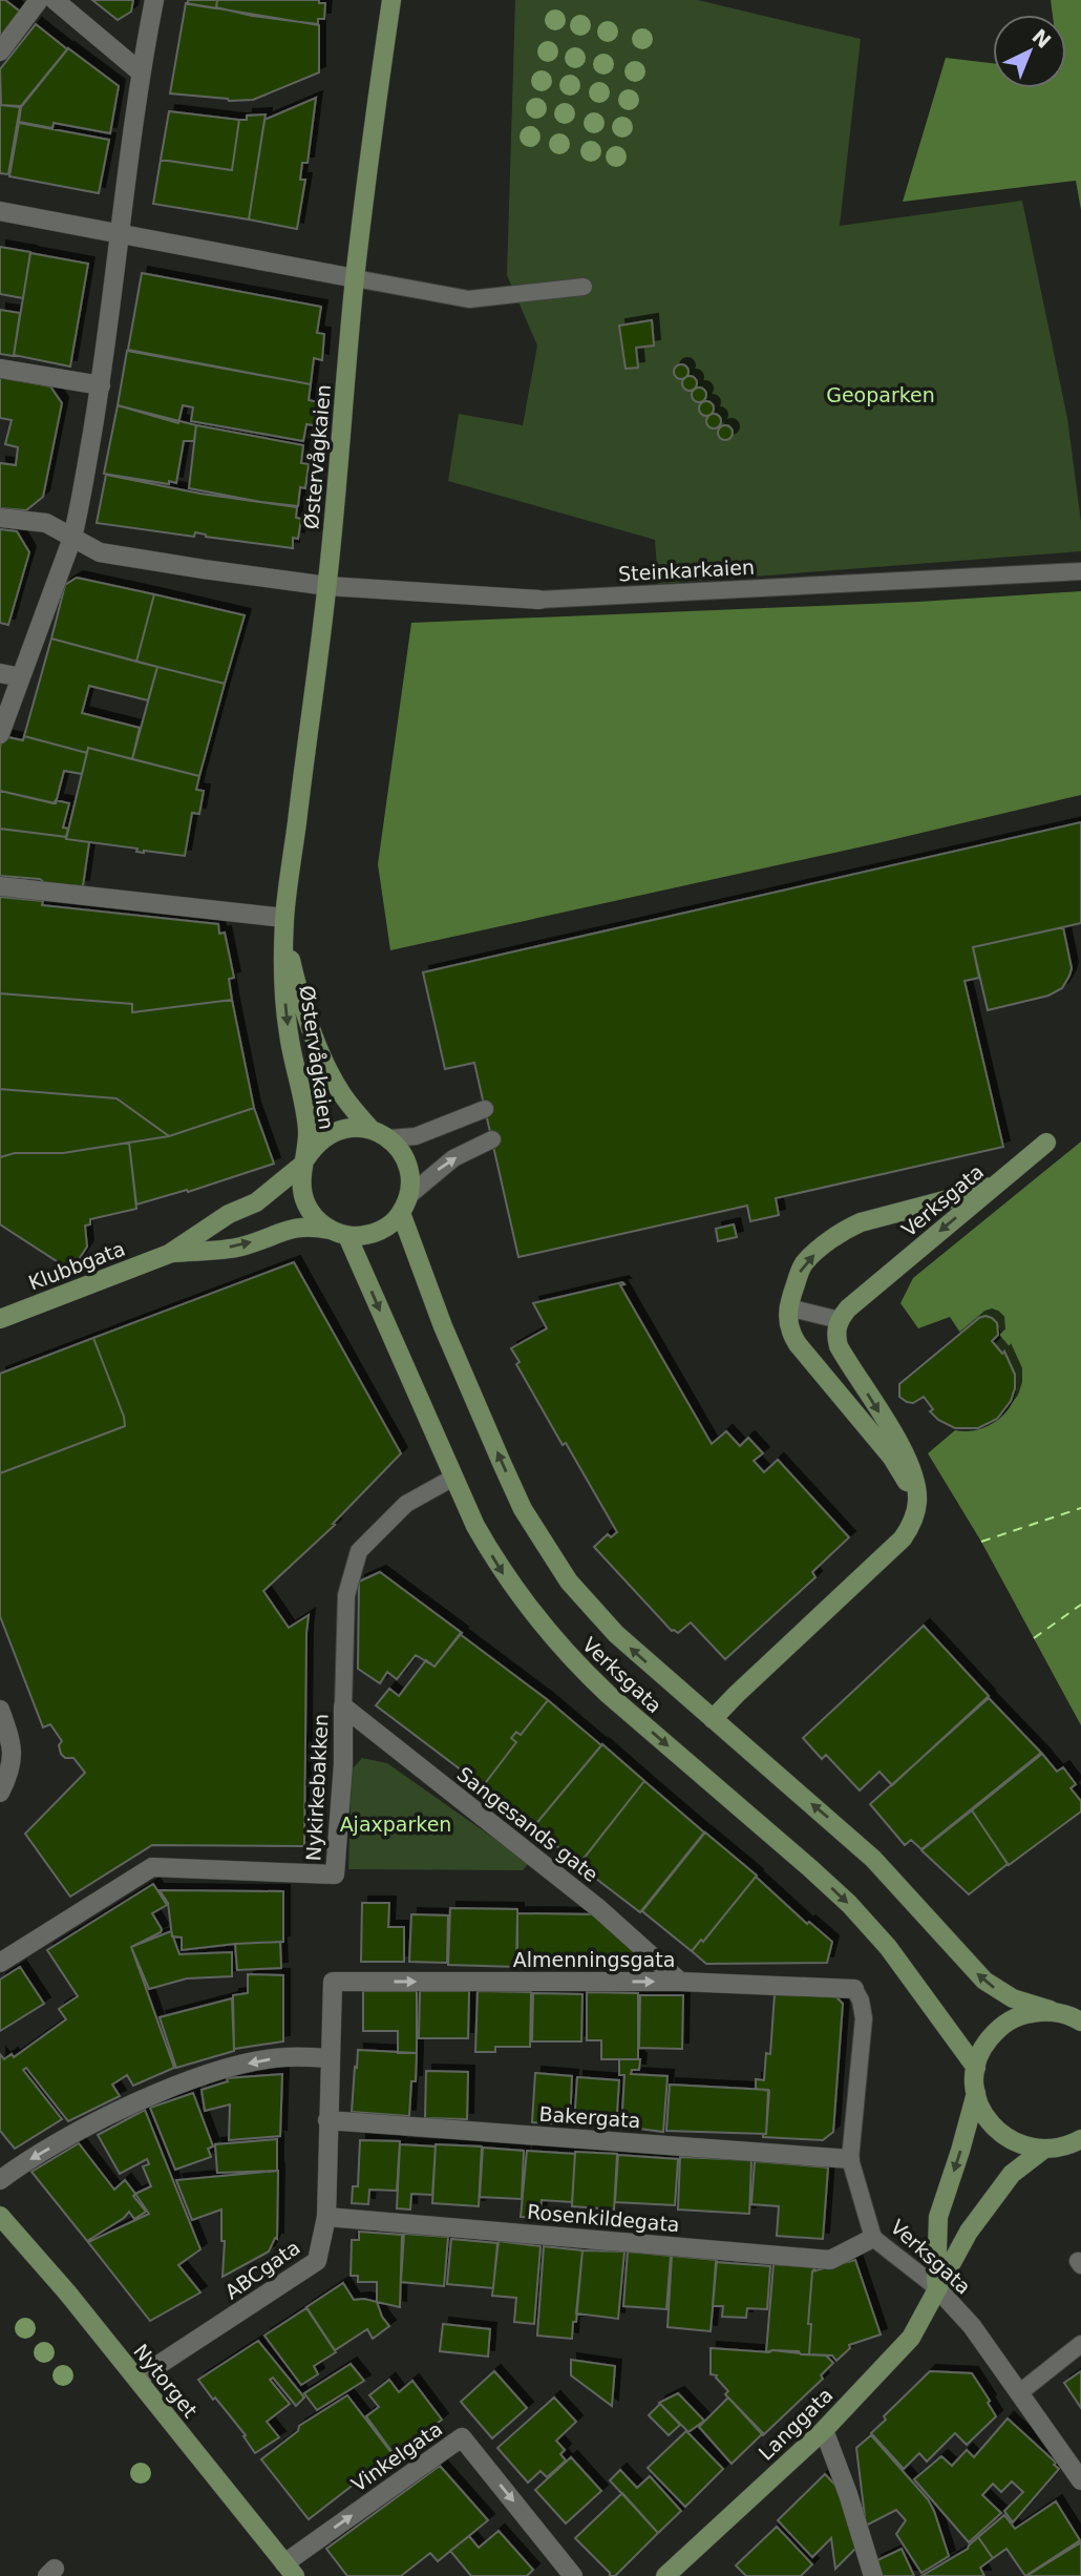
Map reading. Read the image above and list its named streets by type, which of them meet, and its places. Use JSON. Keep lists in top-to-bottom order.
{
  "streets": {
    "main road": [
      "Østervågkaien",
      "Verksgata",
      "Klubbgata",
      "Nytorget",
      "Langgata"
    ],
    "street": [
      "Steinkarkaien",
      "Nykirkebakken",
      "Sangesands gate",
      "Almenningsgata",
      "Bakergata",
      "Rosenkildegata",
      "ABCgata",
      "Vinkelgata"
    ]
  },
  "crossings": [
    ["Østervågkaien", "Steinkarkaien"],
    ["Østervågkaien", "Verksgata"],
    ["Østervågkaien", "Klubbgata"],
    ["Verksgata", "Klubbgata"],
    ["Verksgata", "Nykirkebakken"],
    ["Verksgata", "Almenningsgata"],
    ["Verksgata", "Bakergata"],
    ["Verksgata", "Rosenkildegata"],
    ["Verksgata", "Langgata"],
    ["Nykirkebakken", "Sangesands gate"],
    ["Sangesands gate", "Almenningsgata"],
    ["Almenningsgata", "ABCgata"],
    ["Bakergata", "ABCgata"],
    ["Rosenkildegata", "ABCgata"],
    ["ABCgata", "Nytorget"],
    ["Nytorget", "Vinkelgata"]
  ],
  "one_way": ["Almenningsgata"],
  "parks": ["Geoparken", "Ajaxparken"],
  "north": "top right"
}
